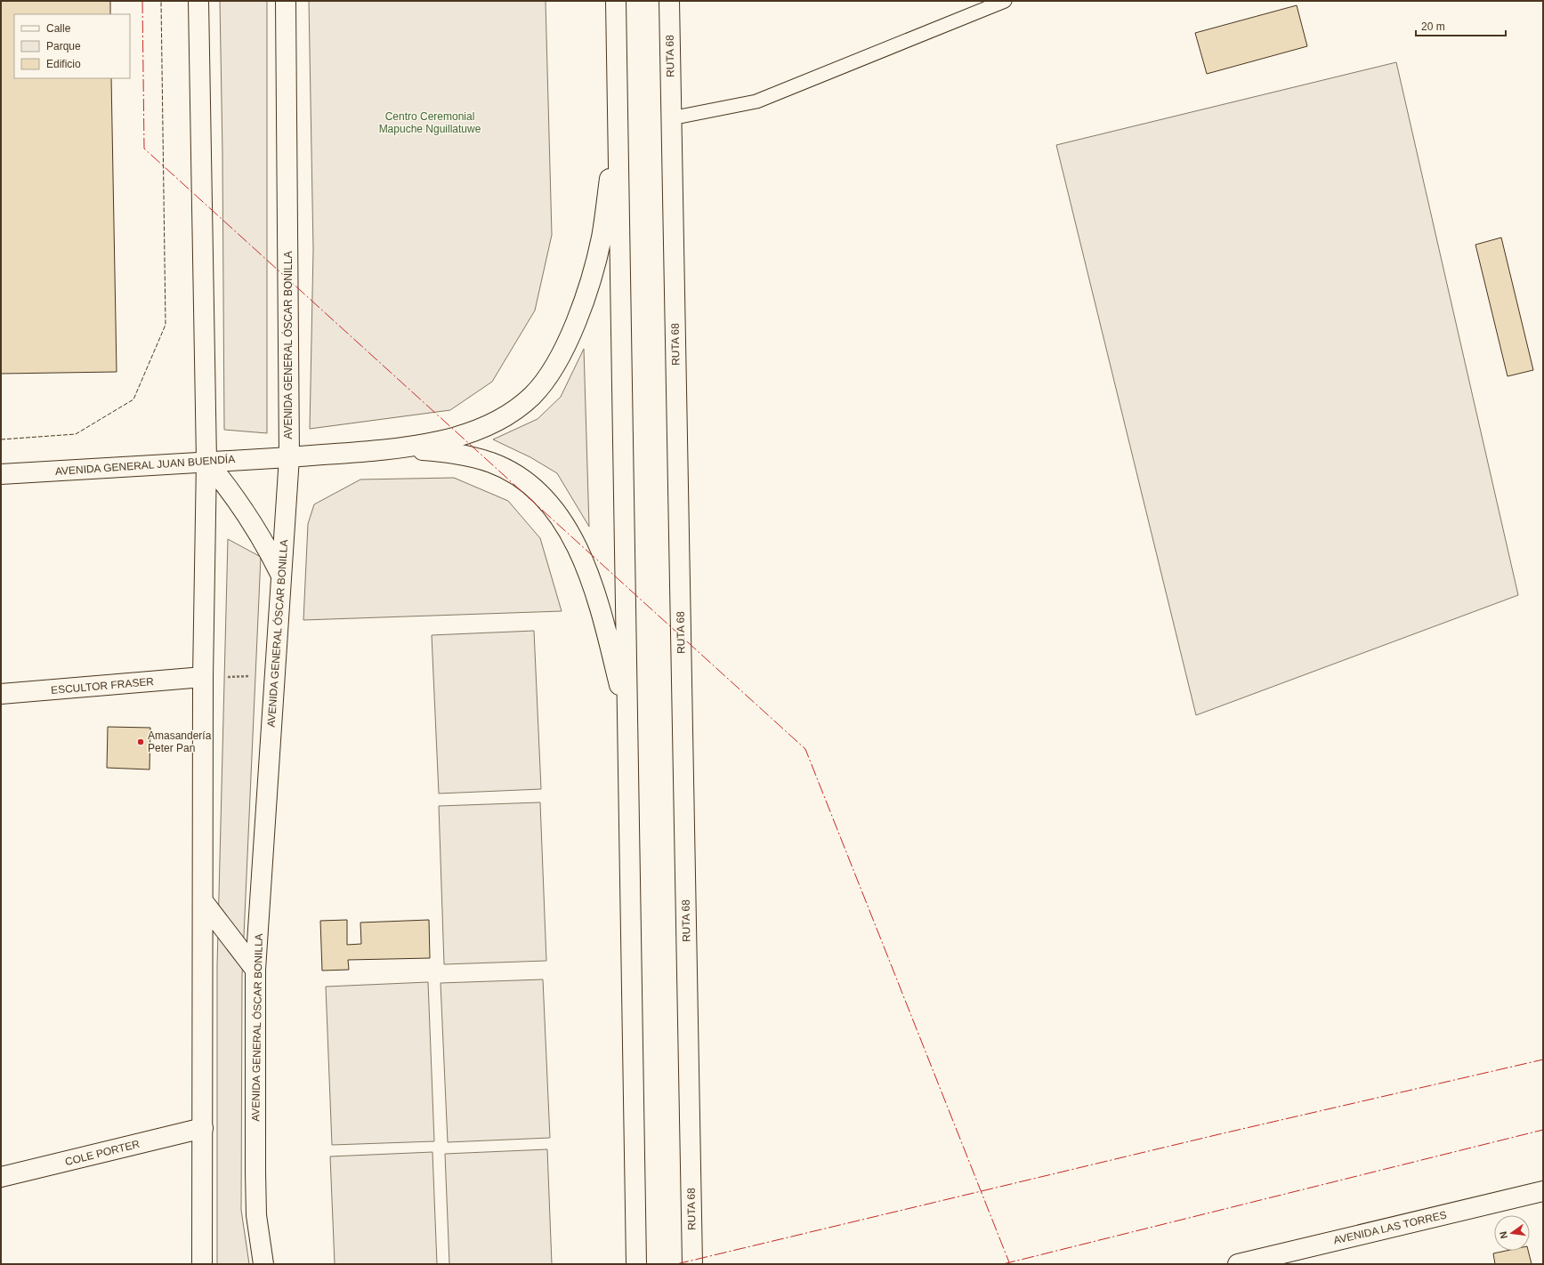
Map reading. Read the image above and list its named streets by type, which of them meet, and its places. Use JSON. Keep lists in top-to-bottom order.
{
  "streets": {
    "main road": [
      "RUTA 68",
      "AVENIDA GENERAL ÓSCAR BONILLA",
      "AVENIDA GENERAL JUAN BUENDÍA",
      "ESCULTOR FRASER",
      "COLE PORTER",
      "AVENIDA LAS TORRES"
    ]
  },
  "crossings": [
    ["AVENIDA GENERAL ÓSCAR BONILLA", "AVENIDA GENERAL JUAN BUENDÍA"]
  ],
  "parks": ["Centro Ceremonial Mapuche Nguillatuwe"],
  "places": ["Amasandería Peter Pan"],
  "legend": ["Calle", "Parque", "Edificio"],
  "scale_bar": "20 m",
  "north": "left"
}
